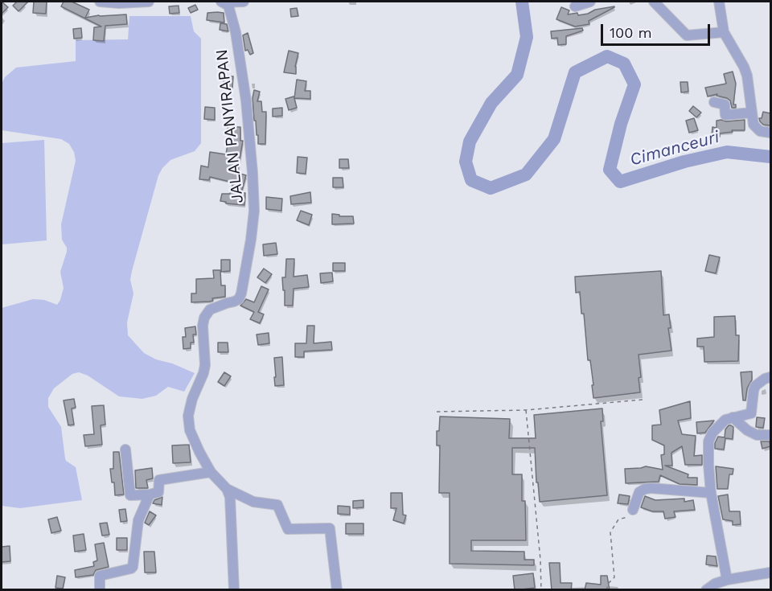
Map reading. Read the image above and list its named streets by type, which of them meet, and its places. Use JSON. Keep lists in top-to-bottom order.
{
  "streets": {
    "street": ["JALAN PANYIRAPAN"]
  },
  "water": ["Cimanceuri"],
  "scale_bar": "100 m"
}
